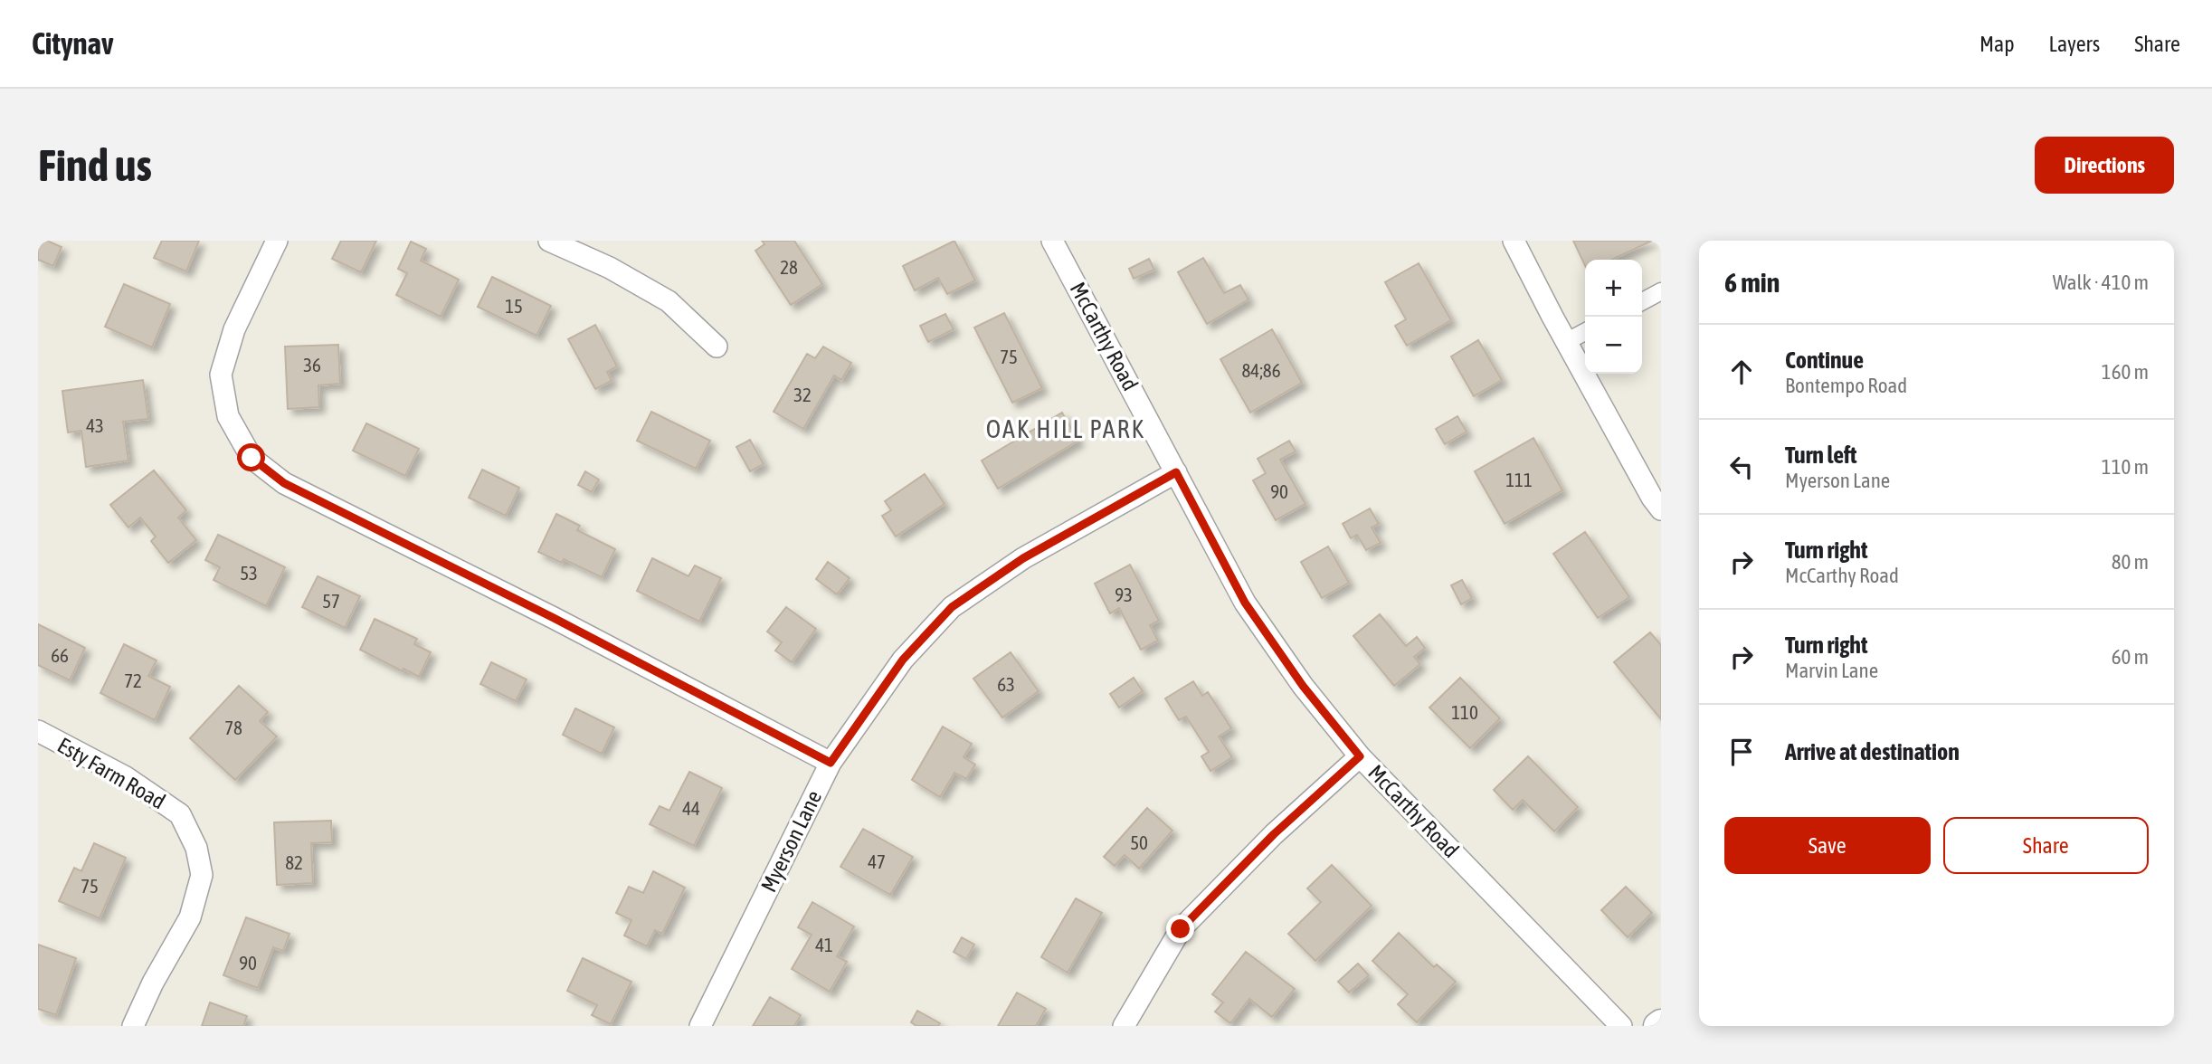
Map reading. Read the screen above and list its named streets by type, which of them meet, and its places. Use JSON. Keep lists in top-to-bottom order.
{
  "streets": {
    "street": ["McCarthy Road", "Esty Farm Road", "Myerson Lane"]
  },
  "crossings": [
    ["McCarthy Road", "Myerson Lane"]
  ],
  "districts": ["OAK HILL PARK"],
  "house_numbers": [
    "28",
    "15",
    "75",
    "36",
    "84;86",
    "32",
    "43",
    "111",
    "90",
    "53",
    "93",
    "57",
    "66",
    "72",
    "63",
    "110",
    "78",
    "44",
    "50",
    "47",
    "82",
    "75",
    "41",
    "90"
  ],
  "page": {
    "header": "Citynav",
    "nav": ["Map", "Layers", "Share"],
    "buttons": [
      "Directions",
      ["Save", "Share"]
    ],
    "title": "Find us",
    "heading": ["6 min", "Walk · 410 m"],
    "map_buttons": ["+", "−"],
    "list": [
      ["Continue", "Bontempo Road", "160 m"],
      ["Turn left", "Myerson Lane", "110 m"],
      ["Turn right", "McCarthy Road", "80 m"],
      ["Turn right", "Marvin Lane", "60 m"],
      "Arrive at destination"
    ]
  }
}
